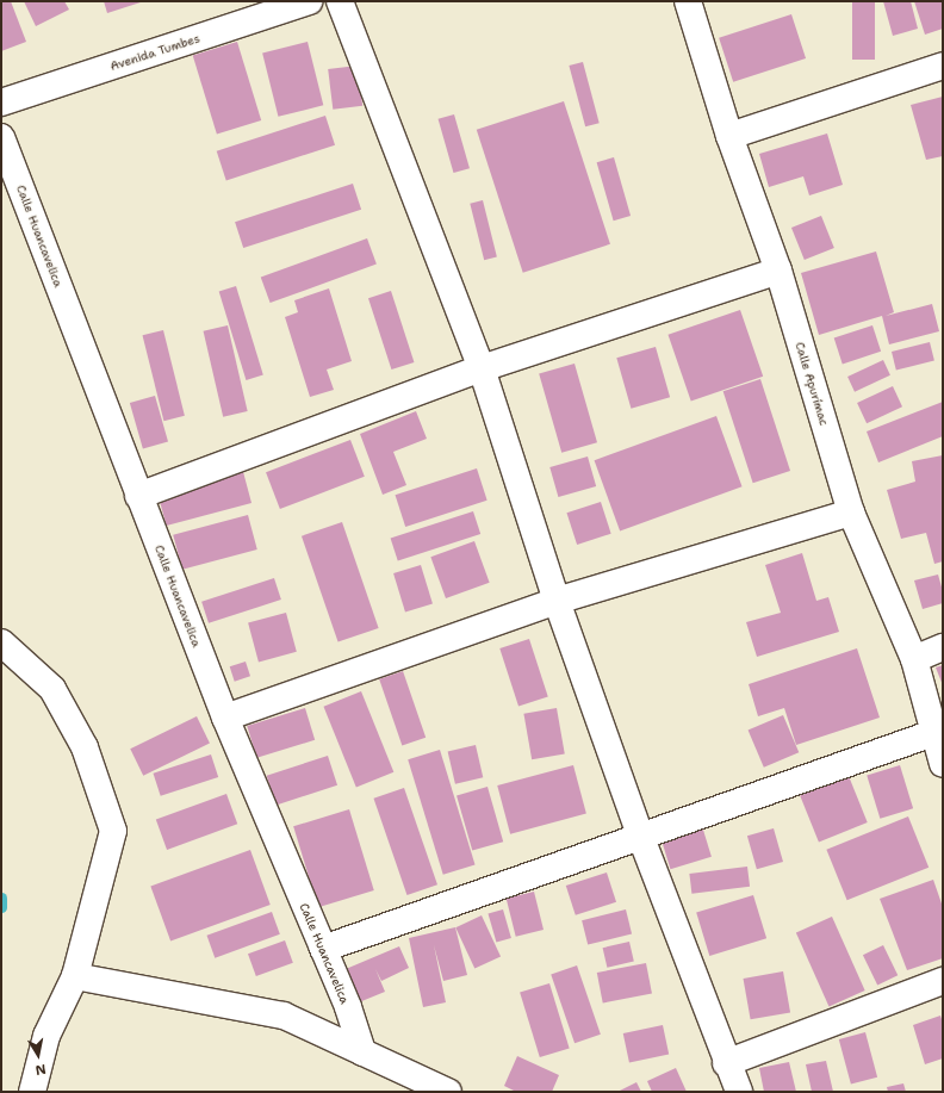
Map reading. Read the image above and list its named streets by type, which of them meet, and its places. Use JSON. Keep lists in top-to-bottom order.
{
  "streets": {
    "street": ["Avenida Tumbes", "Calle Huancavelica", "Calle Apurímac"]
  },
  "north": "bottom"
}
